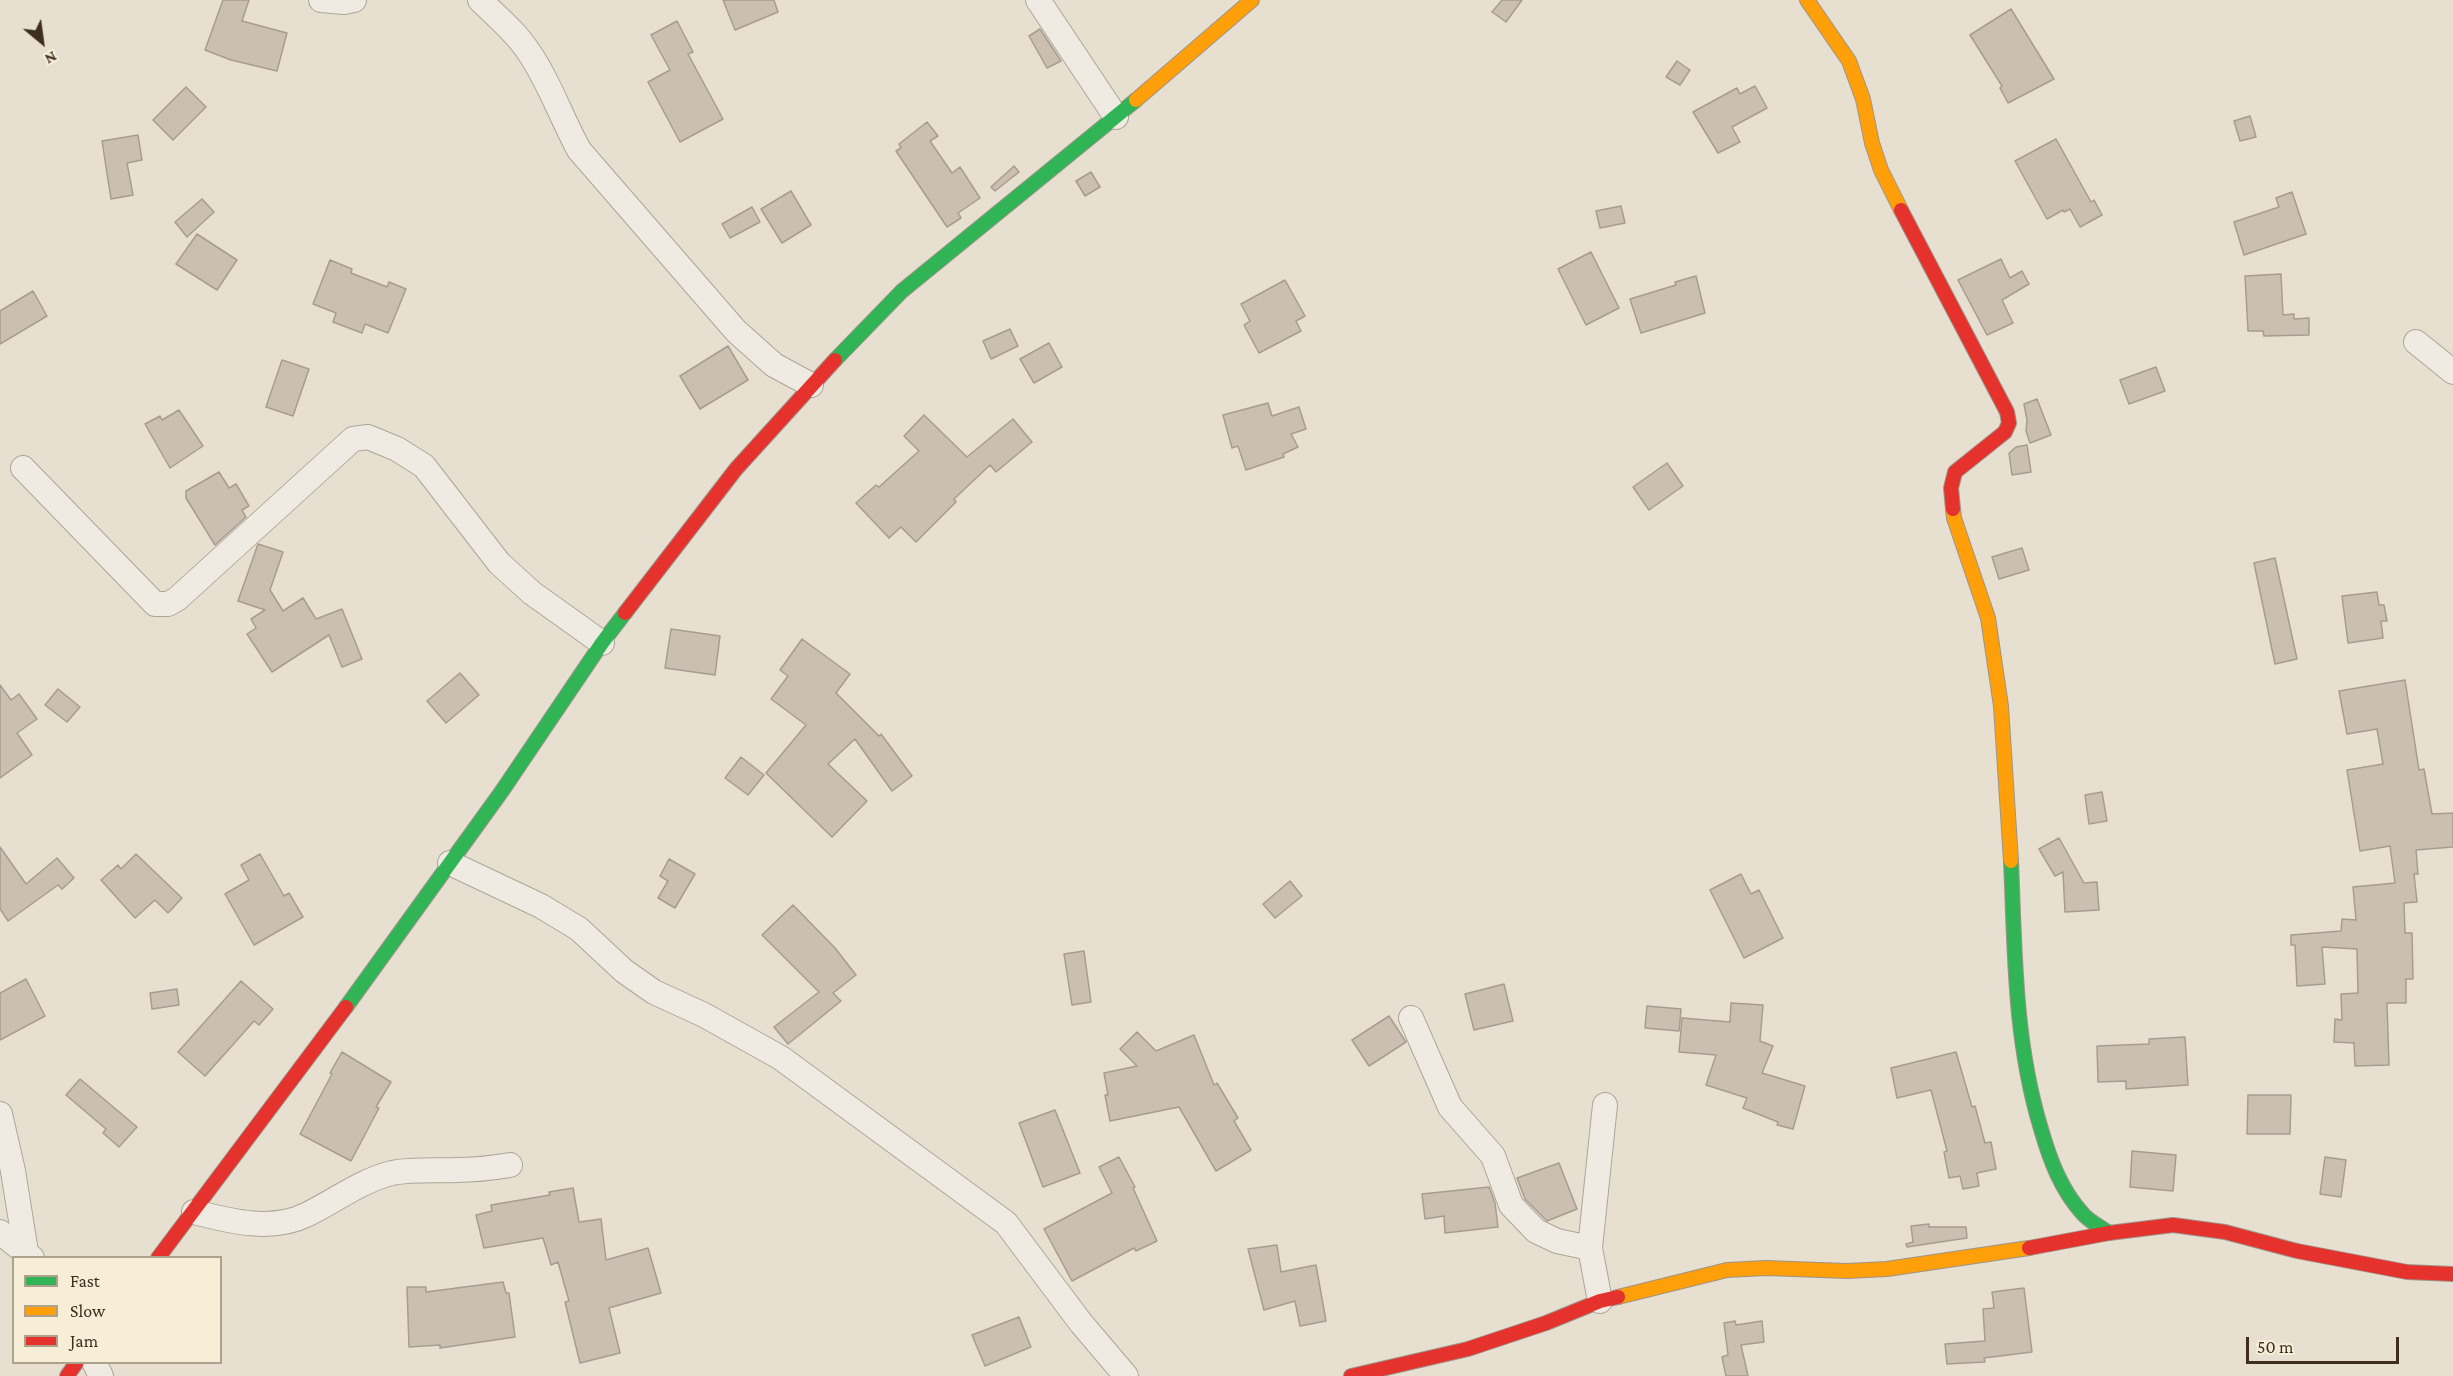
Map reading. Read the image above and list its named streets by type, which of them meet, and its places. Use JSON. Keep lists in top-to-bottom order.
{
  "legend": ["Fast", "Slow", "Jam"],
  "scale_bar": "50 m",
  "north": "bottom right"
}
